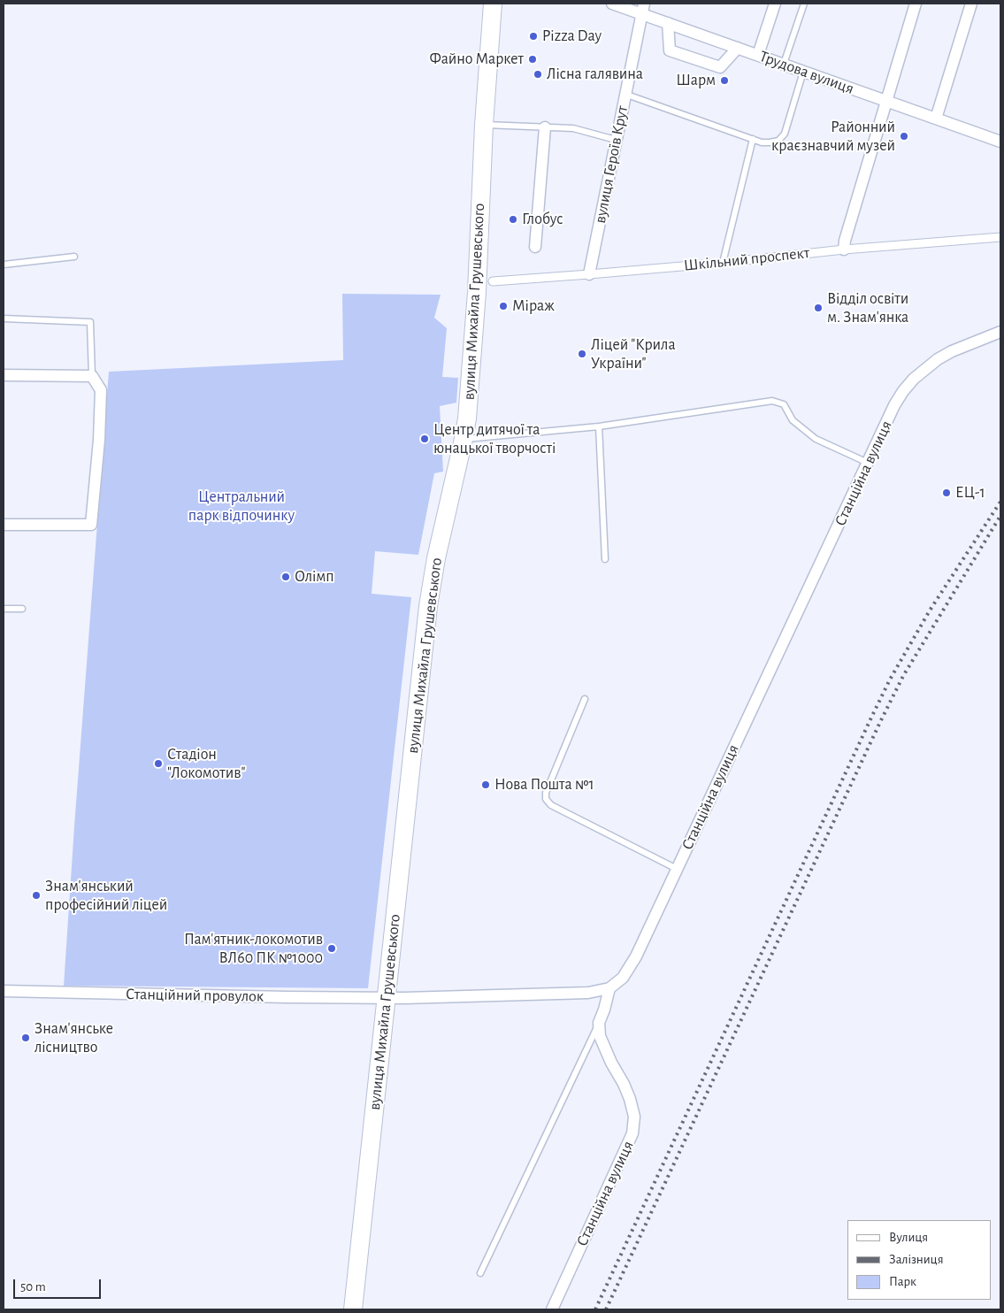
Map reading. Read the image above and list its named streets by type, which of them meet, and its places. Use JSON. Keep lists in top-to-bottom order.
{
  "streets": {
    "main road": ["вулиця Михайла Грушевського"],
    "street": [
      "Трудова вулиця",
      "вулиця Героїв Крут",
      "Шкільний проспект",
      "Станційна вулиця",
      "Станційний провулок"
    ]
  },
  "crossings": [
    ["Трудова вулиця", "вулиця Героїв Крут"],
    ["вулиця Героїв Крут", "Шкільний проспект"],
    ["вулиця Михайла Грушевського", "Станційний провулок"],
    ["Станційна вулиця", "Станційний провулок"]
  ],
  "parks": ["Центральний парк відпочинку"],
  "places": [
    "Pizza Day",
    "Файно Маркет",
    "Лісна галявина",
    "Шарм",
    "Районний краєзнавчий музей",
    "Глобус",
    "Міраж",
    "Відділ освіти м. Знам'янка",
    "Ліцей \"Крила України\"",
    "Центр дитячої та юнацької творчості",
    "ЕЦ-1",
    "Олімп",
    "Стадіон \"Локомотив\"",
    "Нова Пошта №1",
    "Знам'янський професійний ліцей",
    "Пам'ятник-локомотив ВЛ60 ПК №1000",
    "Знам'янське лісництво"
  ],
  "legend": ["Вулиця", "Залізниця", "Парк"],
  "scale_bar": "50 m"
}
